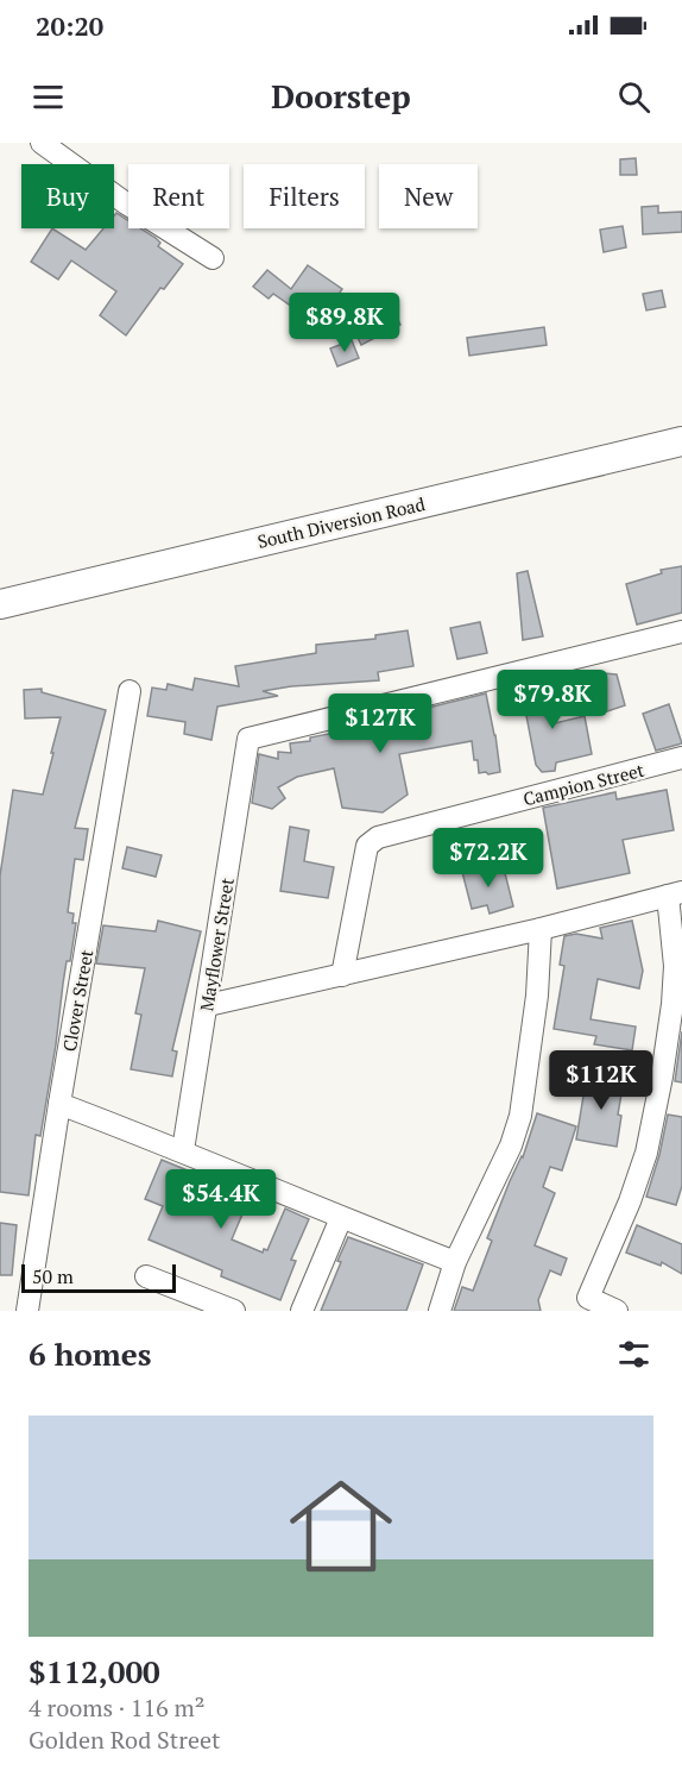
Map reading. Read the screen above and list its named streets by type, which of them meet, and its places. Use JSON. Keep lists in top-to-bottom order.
{
  "streets": {
    "main road": ["South Diversion Road"],
    "street": ["Campion Street", "Mayflower Street", "Clover Street"]
  },
  "scale_bar": "50 m",
  "page": {
    "status": "20:20",
    "header": "Doorstep",
    "chip": [
      "Buy",
      "Rent",
      "Filters",
      "New"
    ],
    "price": [
      "$89.8K",
      "$79.8K",
      "$127K",
      "$72.2K",
      "$112K",
      "$54.4K"
    ],
    "scale": "50 m",
    "heading": "6 homes",
    "list": [
      {
        "name": "$112,000",
        "note": "4 rooms · 116 m² · Golden Rod Street"
      }
    ]
  }
}
